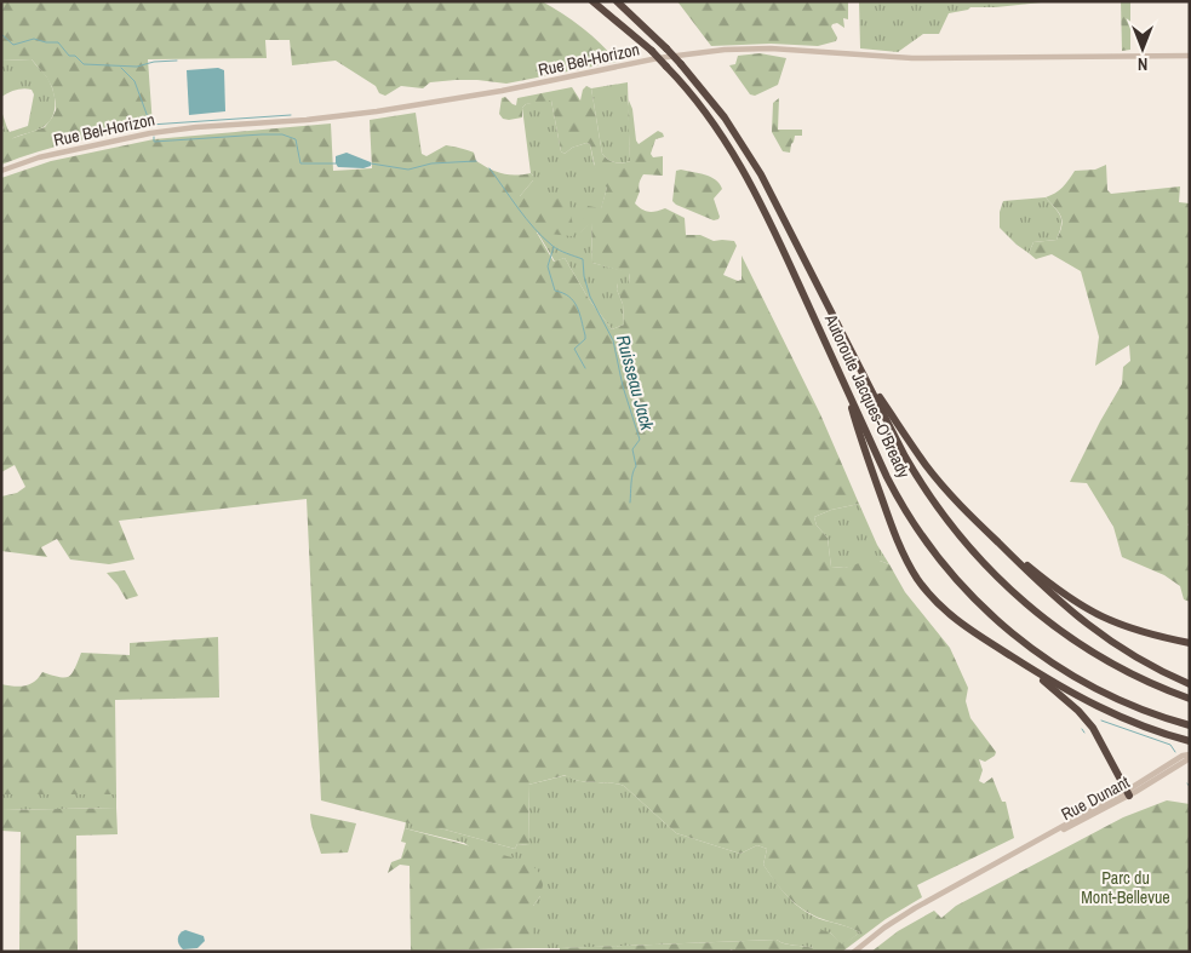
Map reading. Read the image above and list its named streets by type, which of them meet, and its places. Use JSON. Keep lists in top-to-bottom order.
{
  "streets": {
    "highway": ["Autoroute Jacques-O'Bready"],
    "street": ["Rue Bel-Horizon", "Rue Dunant"]
  },
  "water": ["Ruisseau Jack"],
  "parks": ["Parc du Mont-Bellevue"],
  "north": "bottom"
}
